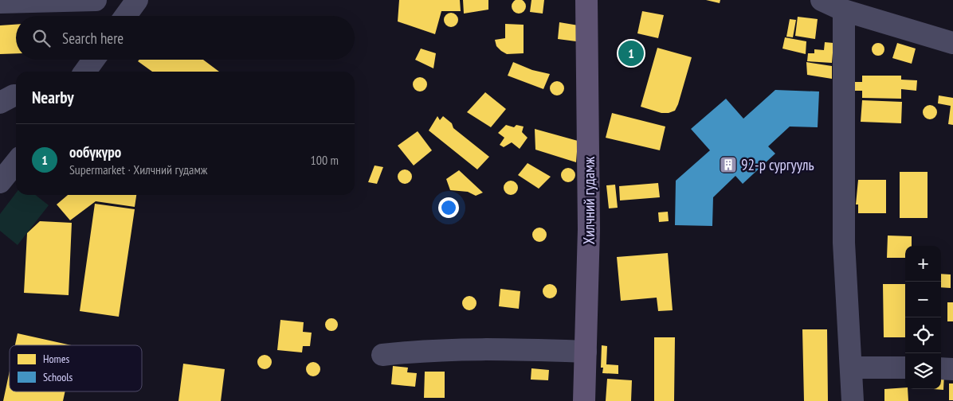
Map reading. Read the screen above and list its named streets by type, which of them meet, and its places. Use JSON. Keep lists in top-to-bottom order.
{
  "streets": {
    "main road": ["Хилчний гудамж"]
  },
  "places": {
    "building": ["92-р сургууль"]
  },
  "legend": ["Homes", "Schools"],
  "page": {
    "search": "Search here",
    "pins": "1",
    "heading": "Nearby",
    "list": [
      {
        "mark": "1",
        "name": "ообүкүро",
        "note": "Supermarket · Хилчний гудамж",
        "value": "100 m"
      }
    ],
    "map_buttons": ["+", "−"]
  }
}
